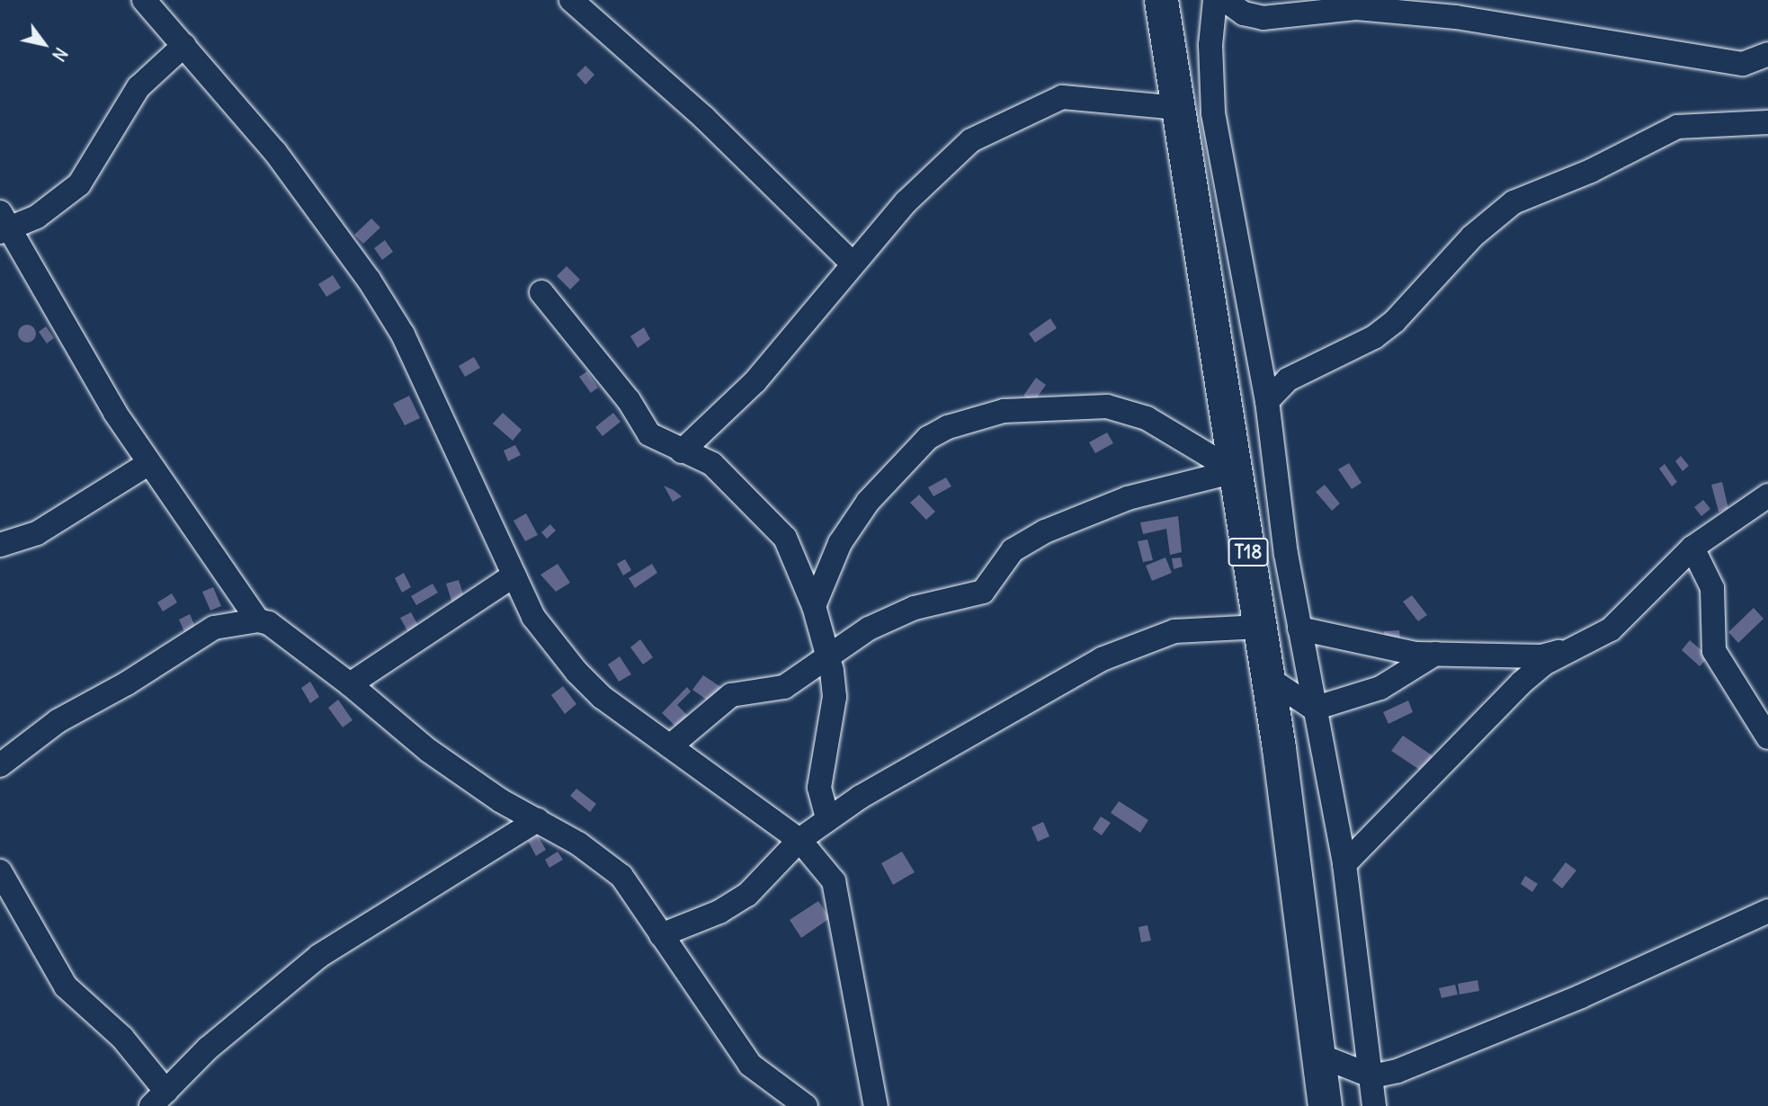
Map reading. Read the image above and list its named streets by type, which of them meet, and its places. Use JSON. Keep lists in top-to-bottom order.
{
  "streets": {
    "highway": ["T18"]
  },
  "north": "bottom right"
}
